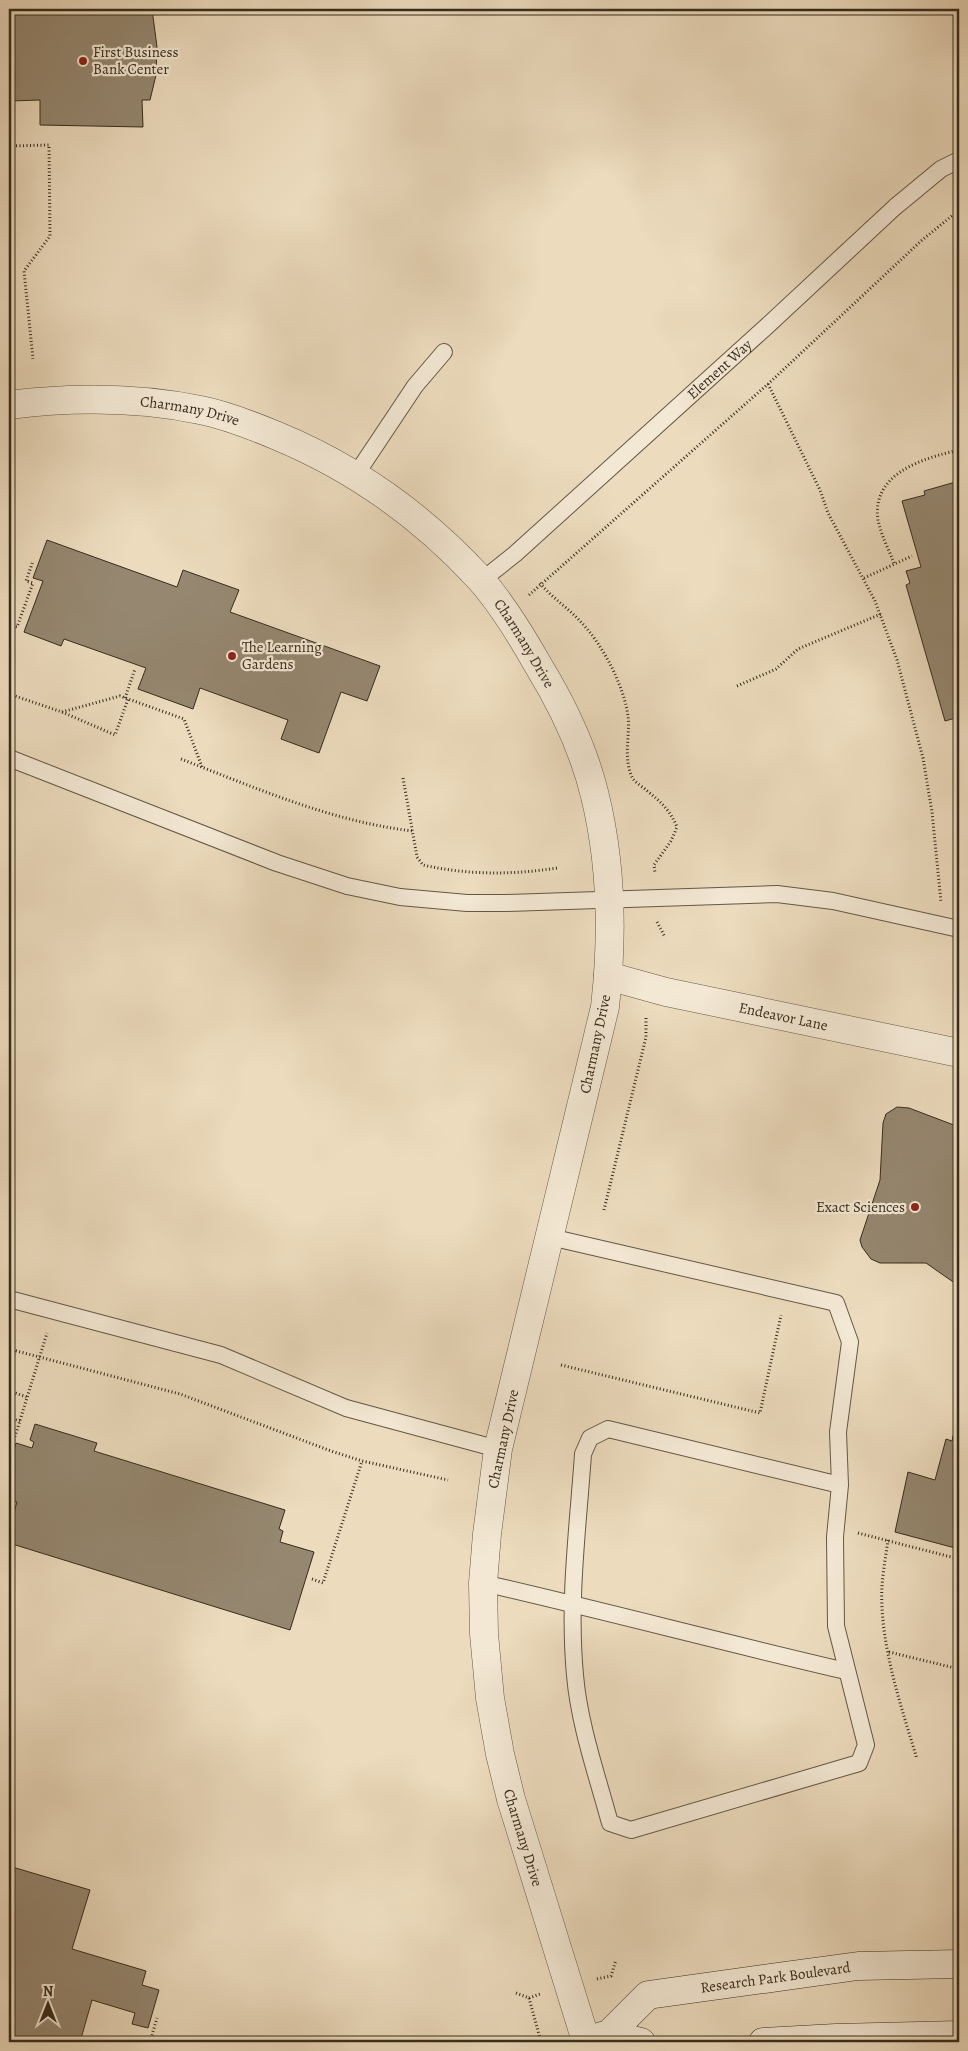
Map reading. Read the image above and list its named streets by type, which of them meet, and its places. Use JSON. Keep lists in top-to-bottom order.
{
  "streets": {
    "street": ["Charmany Drive", "Endeavor Lane", "Research Park Boulevard"],
    "lane": ["Element Way"]
  },
  "crossings": [
    ["Element Way", "Charmany Drive"],
    ["Charmany Drive", "Endeavor Lane"],
    ["Charmany Drive", "Research Park Boulevard"]
  ],
  "places": ["First Business Bank Center", "The Learning Gardens", "Exact Sciences"],
  "north": "top"
}
